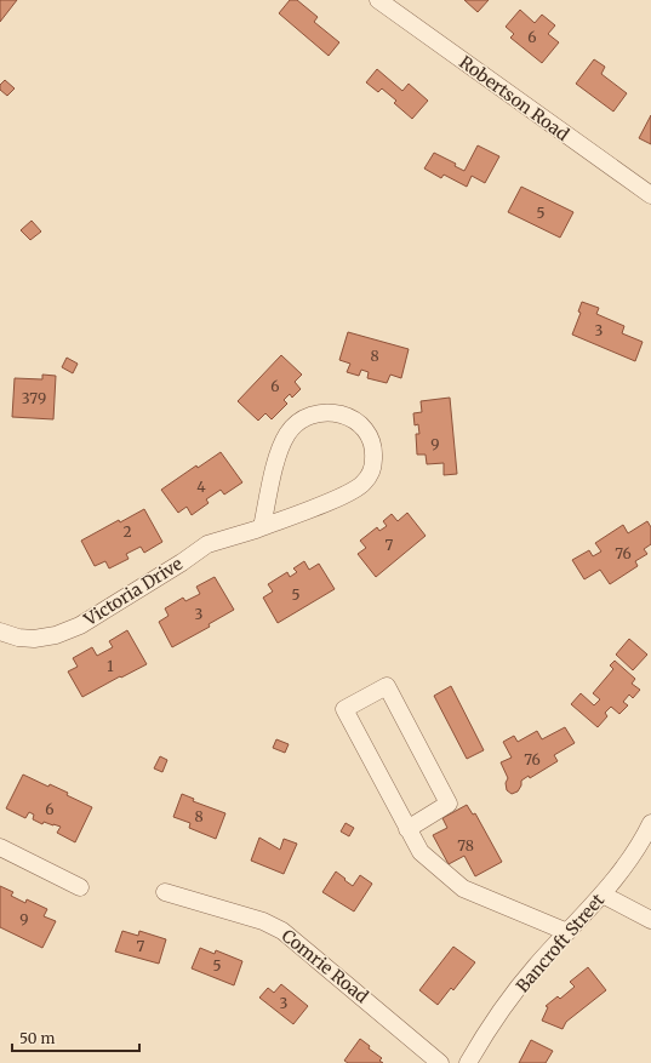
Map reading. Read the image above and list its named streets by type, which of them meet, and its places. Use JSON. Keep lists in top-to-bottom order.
{
  "streets": {
    "street": [
      "Robertson Road",
      "Victoria Drive",
      "Bancroft Street",
      "Comrie Road"
    ]
  },
  "house_numbers": [
    "6",
    "5",
    "3",
    "8",
    "6",
    "379",
    "9",
    "4",
    "2",
    "7",
    "76",
    "5",
    "3",
    "1",
    "76",
    "6",
    "8",
    "78",
    "9",
    "7",
    "5",
    "3"
  ],
  "scale_bar": "50 m"
}
